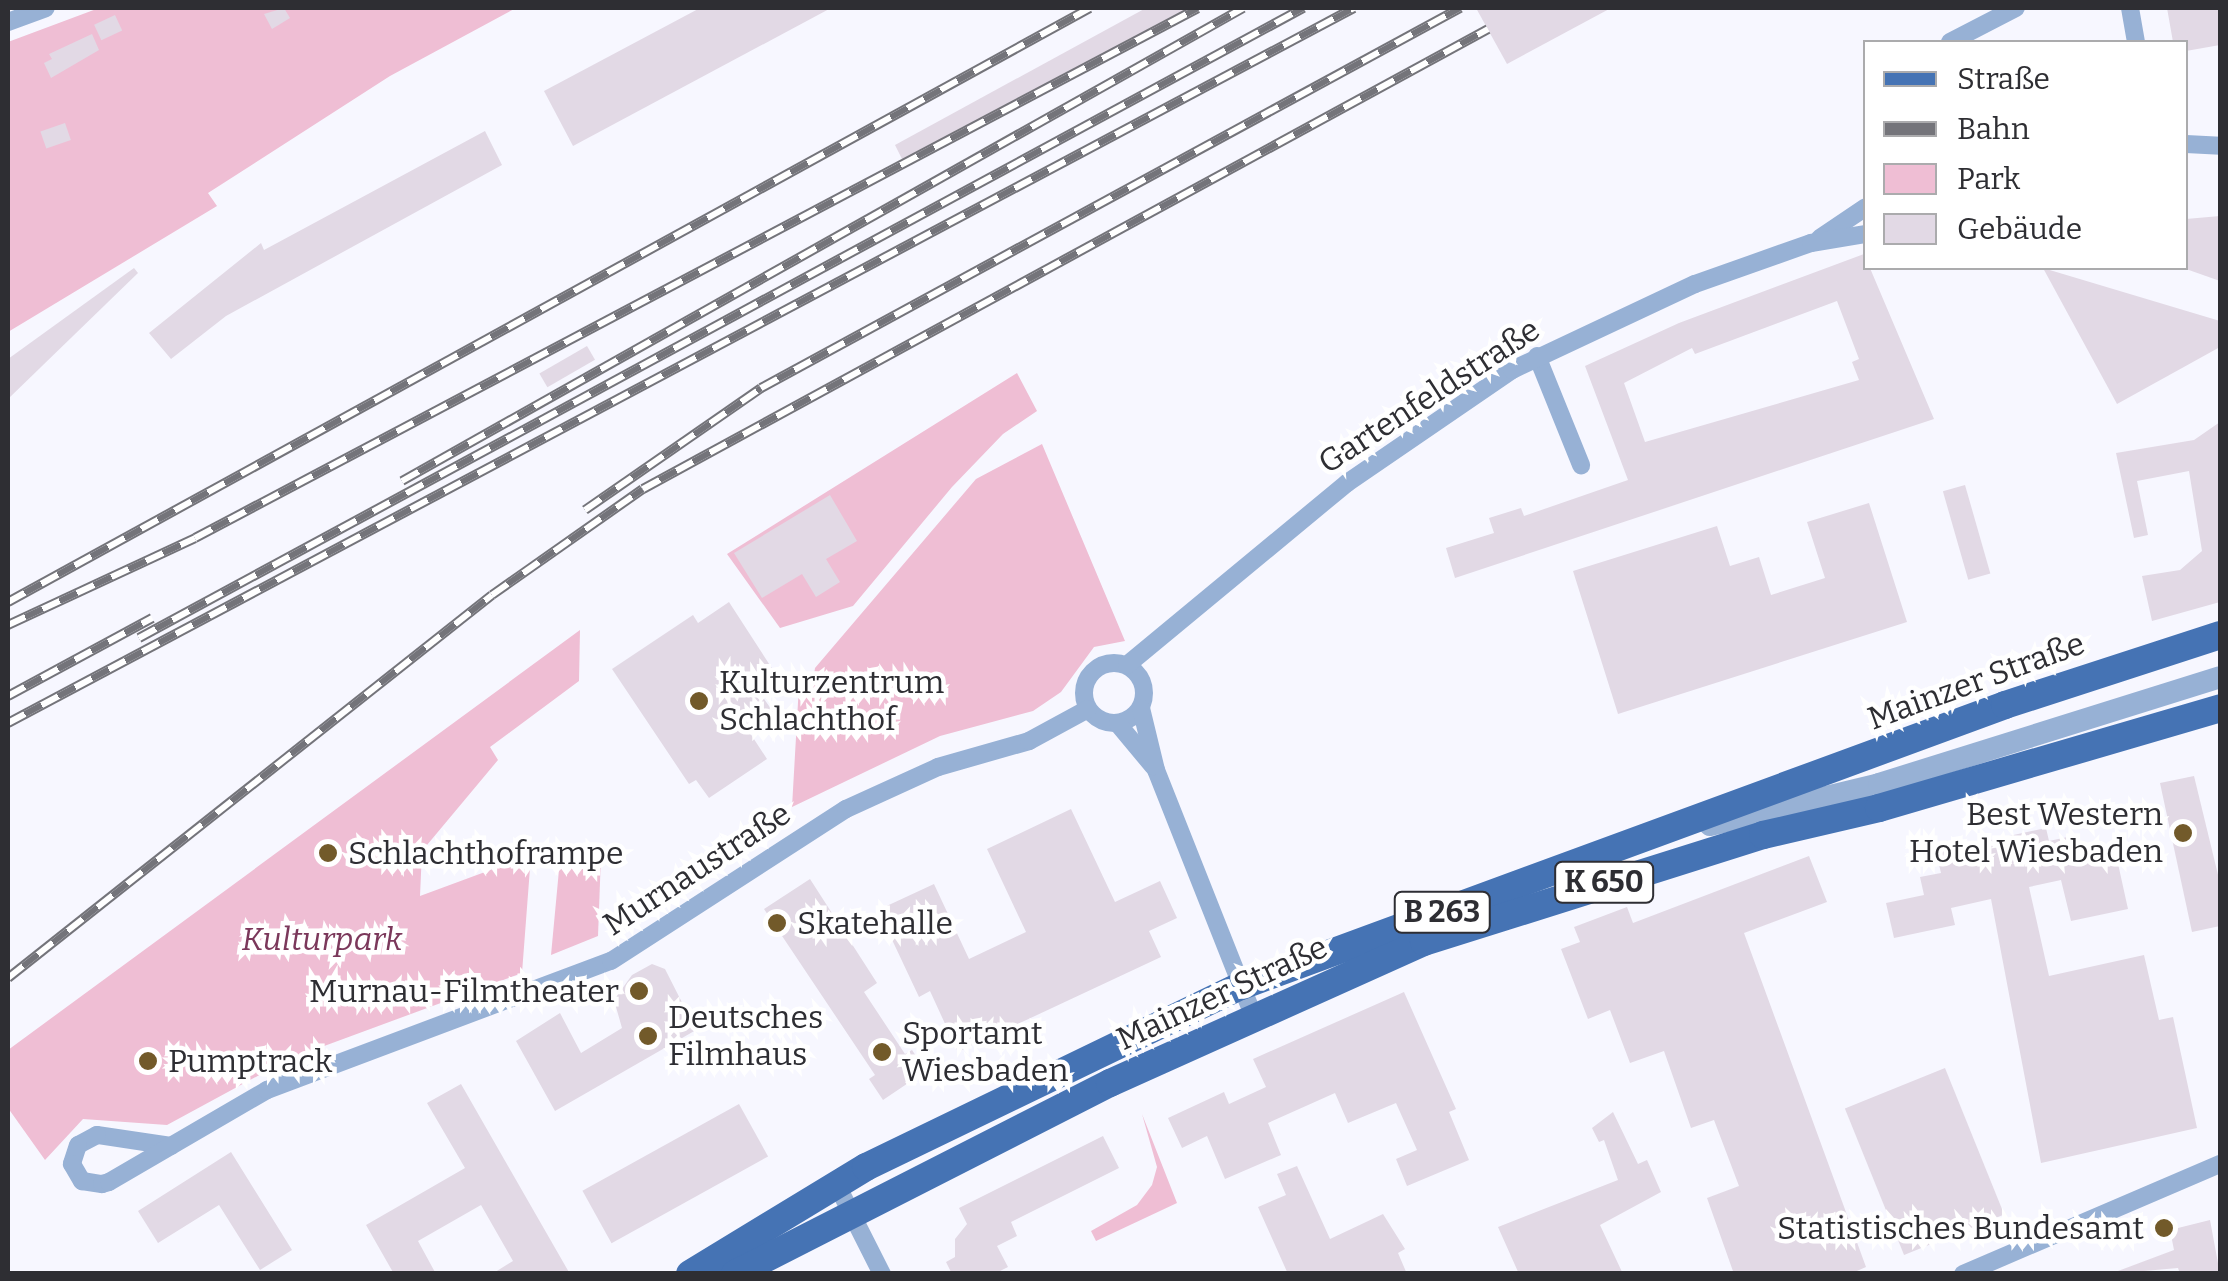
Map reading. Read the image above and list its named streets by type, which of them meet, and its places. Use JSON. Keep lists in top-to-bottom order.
{
  "streets": {
    "main road": ["Mainzer Straße", "K 650", "B 263"],
    "street": ["Gartenfeldstraße", "Murnaustraße"]
  },
  "crossings": [
    ["Gartenfeldstraße", "Murnaustraße"]
  ],
  "parks": ["Kulturpark"],
  "places": [
    "Kulturzentrum Schlachthof",
    "Best Western Hotel Wiesbaden",
    "Schlachthoframpe",
    "Skatehalle",
    "Murnau-Filmtheater",
    "Deutsches Filmhaus",
    "Sportamt Wiesbaden",
    "Pumptrack",
    "Statistisches Bundesamt"
  ],
  "legend": [
    "Straße",
    "Bahn",
    "Park",
    "Gebäude"
  ]
}
